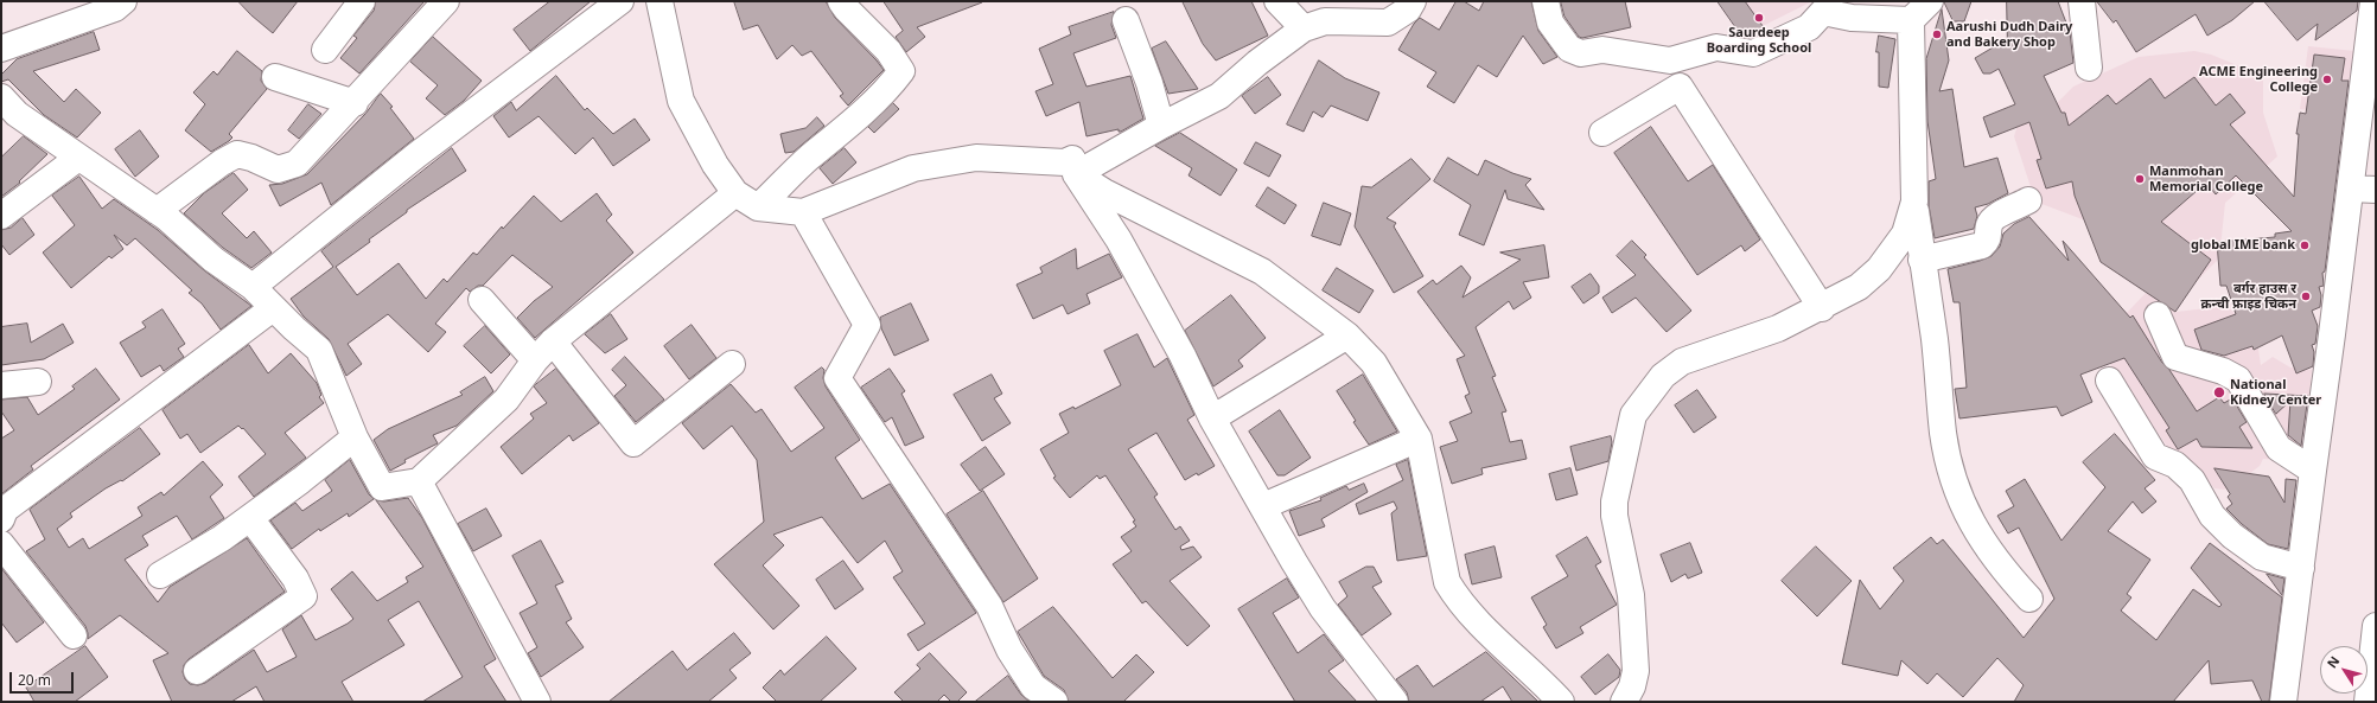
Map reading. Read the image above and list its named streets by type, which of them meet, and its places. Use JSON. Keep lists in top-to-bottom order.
{
  "places": [
    "Saurdeep Boarding School",
    "Aarushi Dudh Dairy and Bakery Shop",
    "ACME Engineering College",
    "Manmohan Memorial College",
    "global IME bank",
    "बर्गर हाउस र क्रन्ची फ्राइड चिकन",
    "National Kidney Center"
  ],
  "scale_bar": "20 m",
  "north": "top left"
}
